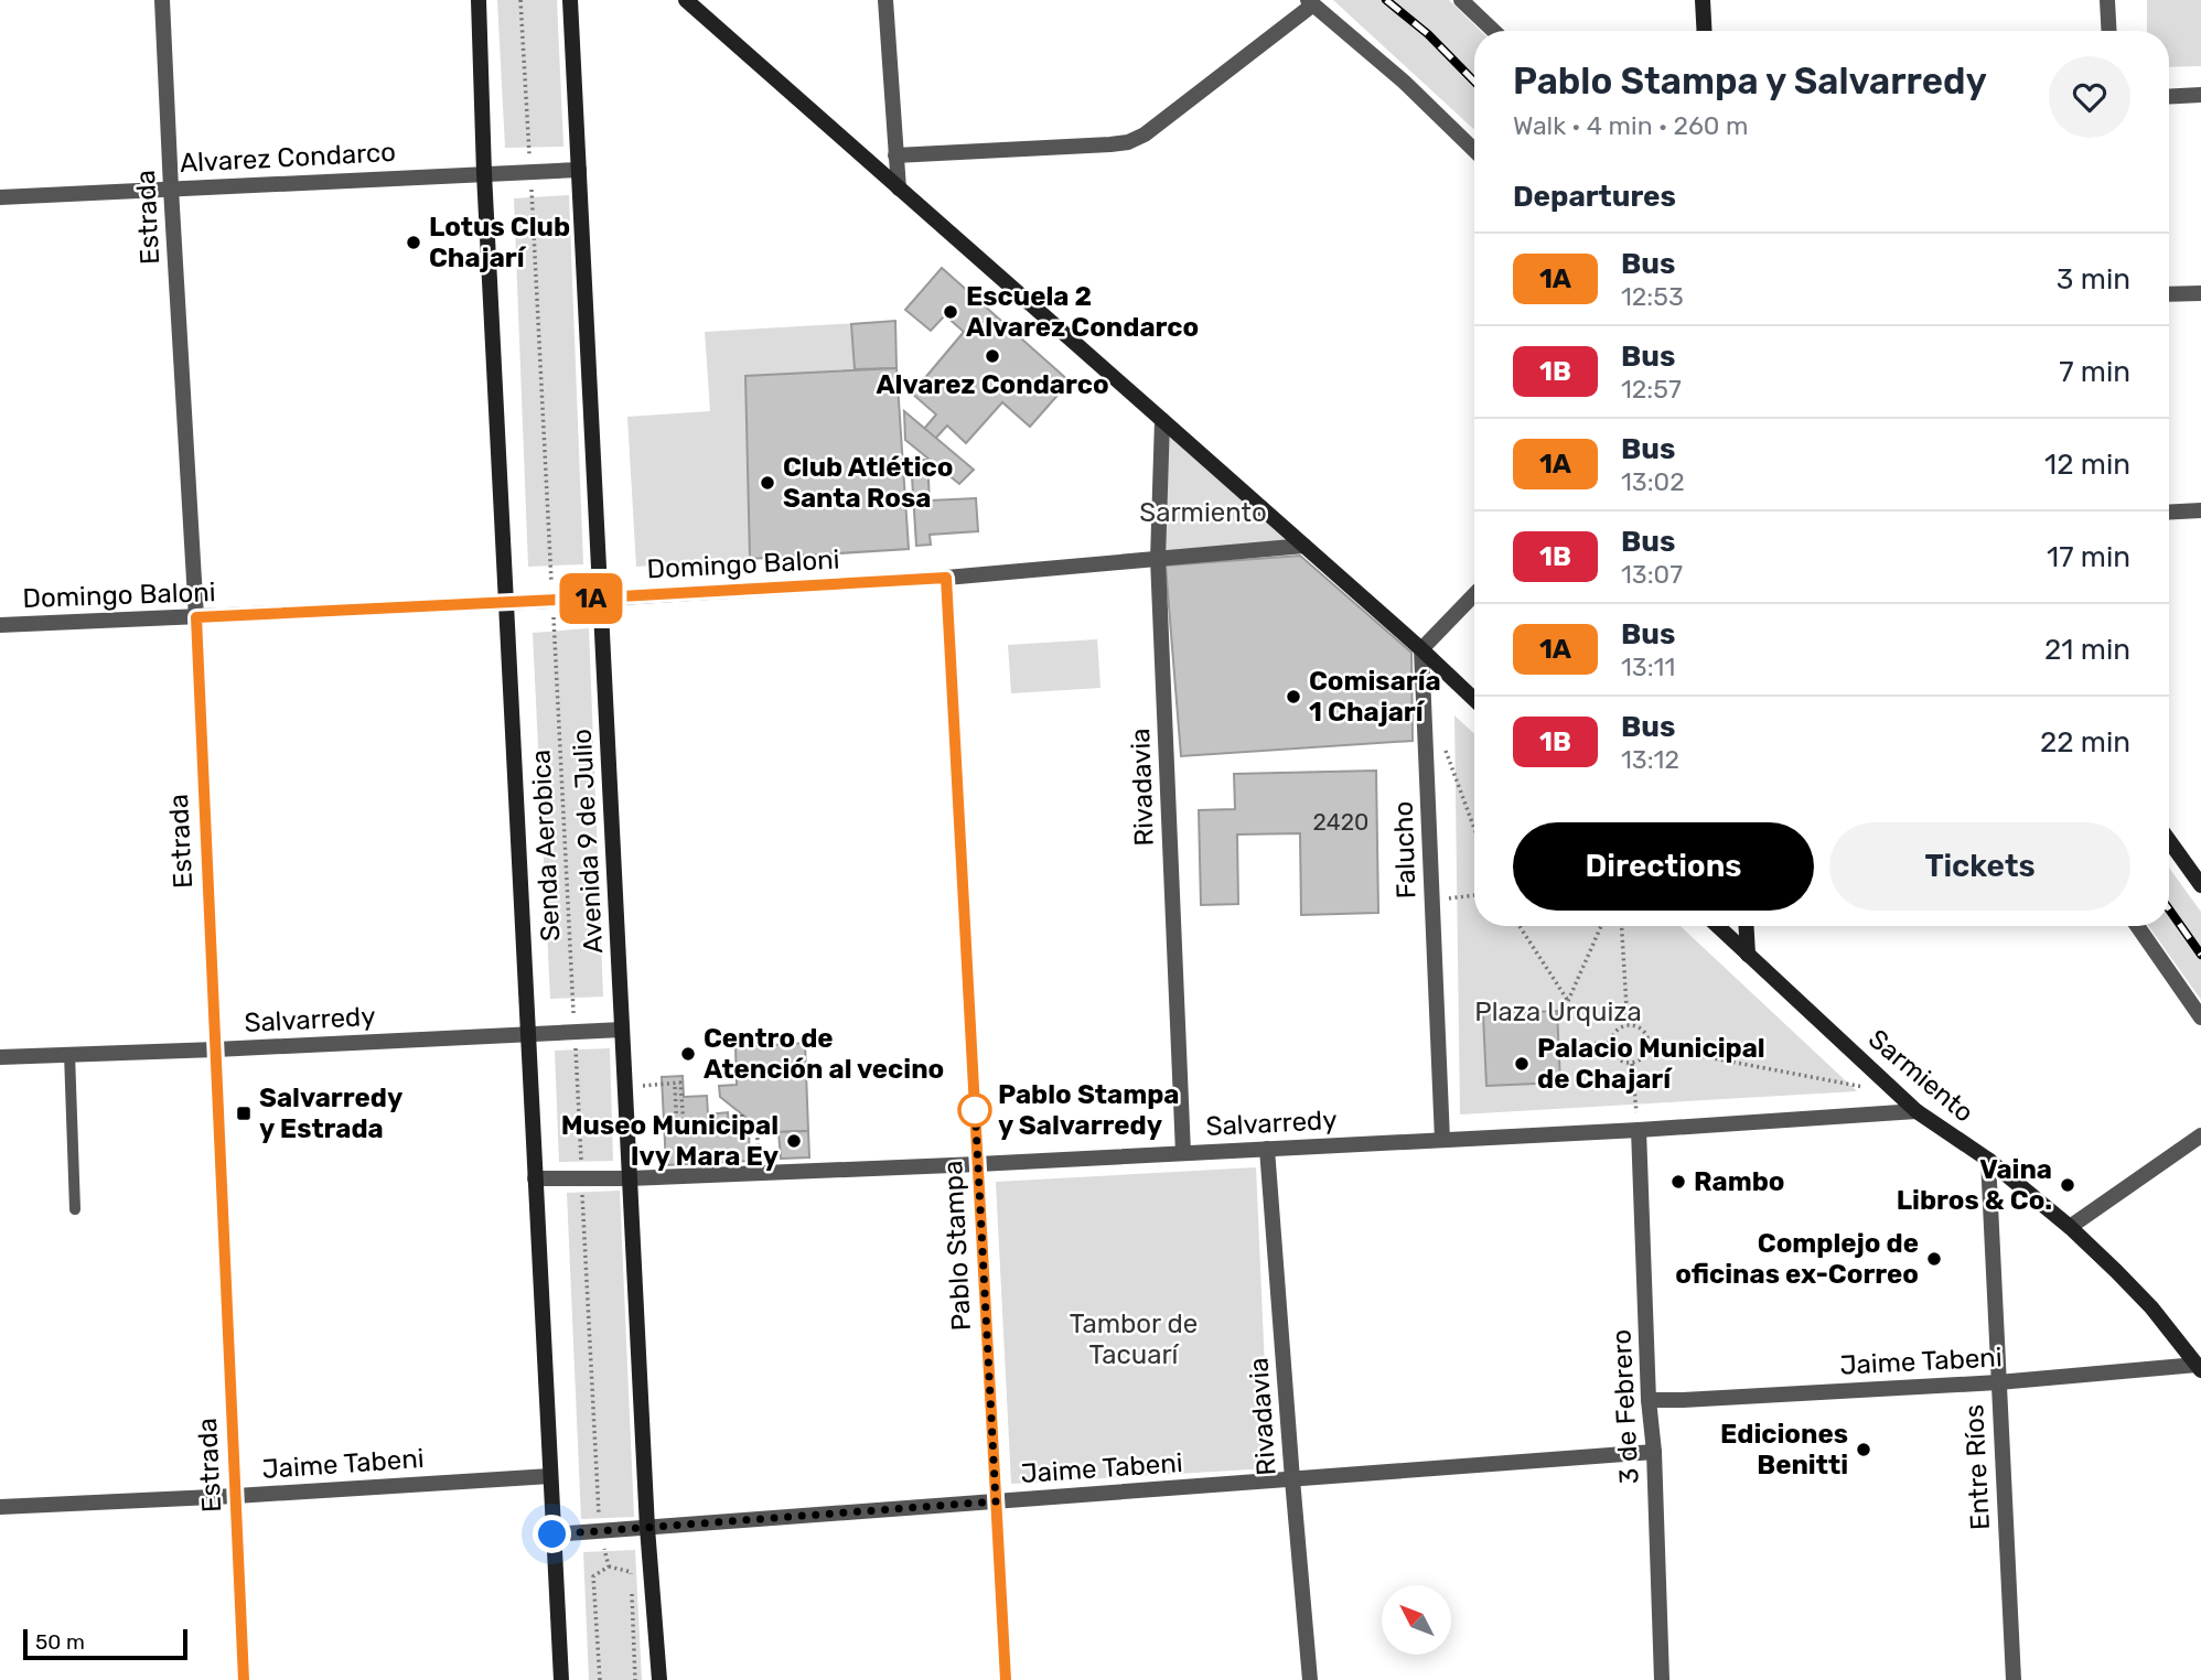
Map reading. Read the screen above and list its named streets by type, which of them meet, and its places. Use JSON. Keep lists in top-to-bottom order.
{
  "streets": {
    "main road": ["Avenida 9 de Julio", "Sarmiento"],
    "street": [
      "Alvarez Condarco",
      "Estrada",
      "Domingo Baloni",
      "Rivadavia",
      "Falucho",
      "Salvarredy",
      "Pablo Stampa",
      "Jaime Tabeni",
      "3 de Febrero",
      "Entre Ríos"
    ],
    "path": ["Senda Aerobica"]
  },
  "crossings": [
    ["Alvarez Condarco", "Estrada"],
    ["Alvarez Condarco", "Avenida 9 de Julio"],
    ["Alvarez Condarco", "Senda Aerobica"],
    ["Estrada", "Domingo Baloni"],
    ["Estrada", "Salvarredy"],
    ["Estrada", "Jaime Tabeni"],
    ["Domingo Baloni", "Rivadavia"],
    ["Domingo Baloni", "Avenida 9 de Julio"],
    ["Domingo Baloni", "Senda Aerobica"],
    ["Domingo Baloni", "Pablo Stampa"],
    ["Rivadavia", "Salvarredy"],
    ["Rivadavia", "Jaime Tabeni"],
    ["Avenida 9 de Julio", "Salvarredy"],
    ["Avenida 9 de Julio", "Jaime Tabeni"],
    ["Senda Aerobica", "Salvarredy"],
    ["Senda Aerobica", "Jaime Tabeni"],
    ["Falucho", "Salvarredy"],
    ["Salvarredy", "Sarmiento"],
    ["Salvarredy", "Pablo Stampa"],
    ["Salvarredy", "3 de Febrero"],
    ["Sarmiento", "Jaime Tabeni"],
    ["Sarmiento", "Entre Ríos"],
    ["Pablo Stampa", "Jaime Tabeni"],
    ["Jaime Tabeni", "3 de Febrero"],
    ["Jaime Tabeni", "Entre Ríos"]
  ],
  "parks": ["Sarmiento", "Plaza Urquiza", "Tambor de Tacuarí"],
  "places": {
    "other": [
      "Lotus Club Chajarí",
      "Escuela 2 Alvarez Condarco",
      "Alvarez Condarco",
      "Club Atlético Santa Rosa",
      "Comisaría 1 Chajarí",
      "Centro de Atención al vecino",
      "Palacio Municipal de Chajarí",
      "Pablo Stampa y Salvarredy",
      "Museo Municipal Ivy Mara Ey",
      "Rambo",
      "Vaina Libros & Co.",
      "Complejo de oficinas ex-Correo",
      "Ediciones Benitti"
    ],
    "transit": ["Salvarredy y Estrada"]
  },
  "lines": ["bus line 1A"],
  "house_numbers": ["2420"],
  "scale_bar": "50 m",
  "north": "top left",
  "page": {
    "on_map": "1A",
    "heading": [
      ["Pablo Stampa y Salvarredy", "Walk · 4 min · 260 m"],
      "Departures"
    ],
    "list": [
      {
        "mark": "1A",
        "name": "Bus",
        "note": "12:53",
        "value": "3 min"
      },
      {
        "mark": "1B",
        "name": "Bus",
        "note": "12:57",
        "value": "7 min"
      },
      {
        "mark": "1A",
        "name": "Bus",
        "note": "13:02",
        "value": "12 min"
      },
      {
        "mark": "1B",
        "name": "Bus",
        "note": "13:07",
        "value": "17 min"
      },
      {
        "mark": "1A",
        "name": "Bus",
        "note": "13:11",
        "value": "21 min"
      },
      {
        "mark": "1B",
        "name": "Bus",
        "note": "13:12",
        "value": "22 min"
      }
    ],
    "buttons": ["Directions", "Tickets"],
    "scale": "50 m"
  }
}
